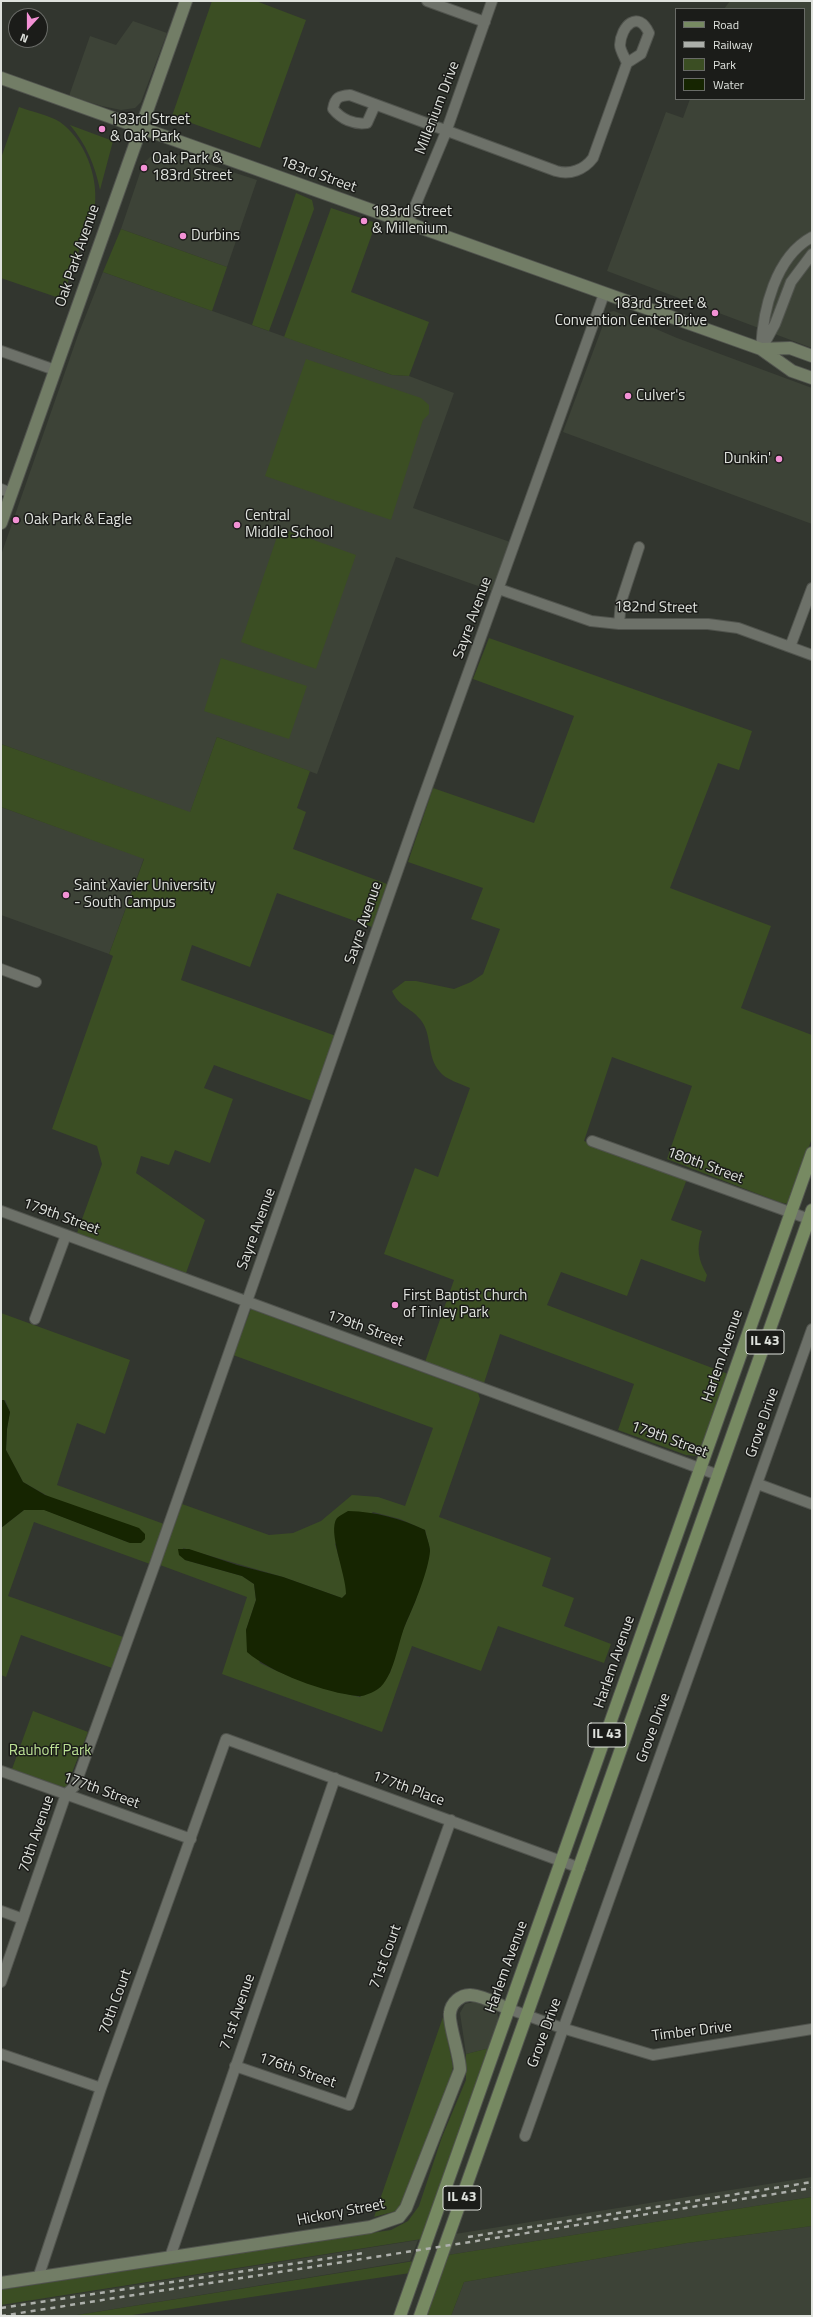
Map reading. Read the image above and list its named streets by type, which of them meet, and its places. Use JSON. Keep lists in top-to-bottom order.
{
  "streets": {
    "main road": ["IL 43", "Harlem Avenue"],
    "street": [
      "Millenium Drive",
      "183rd Street",
      "Oak Park Avenue",
      "182nd Street",
      "Sayre Avenue",
      "180th Street",
      "179th Street",
      "Grove Drive",
      "177th Place",
      "177th Street",
      "70th Avenue",
      "71st Court",
      "70th Court",
      "71st Avenue",
      "Timber Drive",
      "176th Street",
      "Hickory Street"
    ]
  },
  "crossings": [
    ["Millenium Drive", "183rd Street"],
    ["183rd Street", "Oak Park Avenue"],
    ["183rd Street", "Sayre Avenue"],
    ["182nd Street", "Sayre Avenue"],
    ["Sayre Avenue", "179th Street"],
    ["Sayre Avenue", "70th Avenue"],
    ["180th Street", "IL 43"],
    ["180th Street", "Harlem Avenue"],
    ["179th Street", "IL 43"],
    ["179th Street", "Harlem Avenue"],
    ["IL 43", "177th Place"],
    ["IL 43", "Timber Drive"],
    ["Harlem Avenue", "177th Place"],
    ["Harlem Avenue", "Timber Drive"],
    ["Harlem Avenue", "Hickory Street"],
    ["Grove Drive", "Timber Drive"],
    ["177th Place", "71st Court"],
    ["177th Place", "70th Court"],
    ["177th Place", "71st Avenue"],
    ["177th Street", "70th Avenue"],
    ["177th Street", "70th Court"],
    ["71st Court", "176th Street"],
    ["70th Court", "Hickory Street"],
    ["71st Avenue", "176th Street"],
    ["71st Avenue", "Hickory Street"],
    ["Timber Drive", "Hickory Street"]
  ],
  "parks": ["Rauhoff Park"],
  "places": [
    "183rd Street & Oak Park",
    "Oak Park & 183rd Street",
    "183rd Street & Millenium",
    "Durbins",
    "183rd Street & Convention Center Drive",
    "Culver's",
    "Dunkin'",
    "Oak Park & Eagle",
    "Central Middle School",
    "Saint Xavier University - South Campus",
    "First Baptist Church of Tinley Park"
  ],
  "legend": [
    "Road",
    "Railway",
    "Park",
    "Water"
  ],
  "north": "bottom"
}
